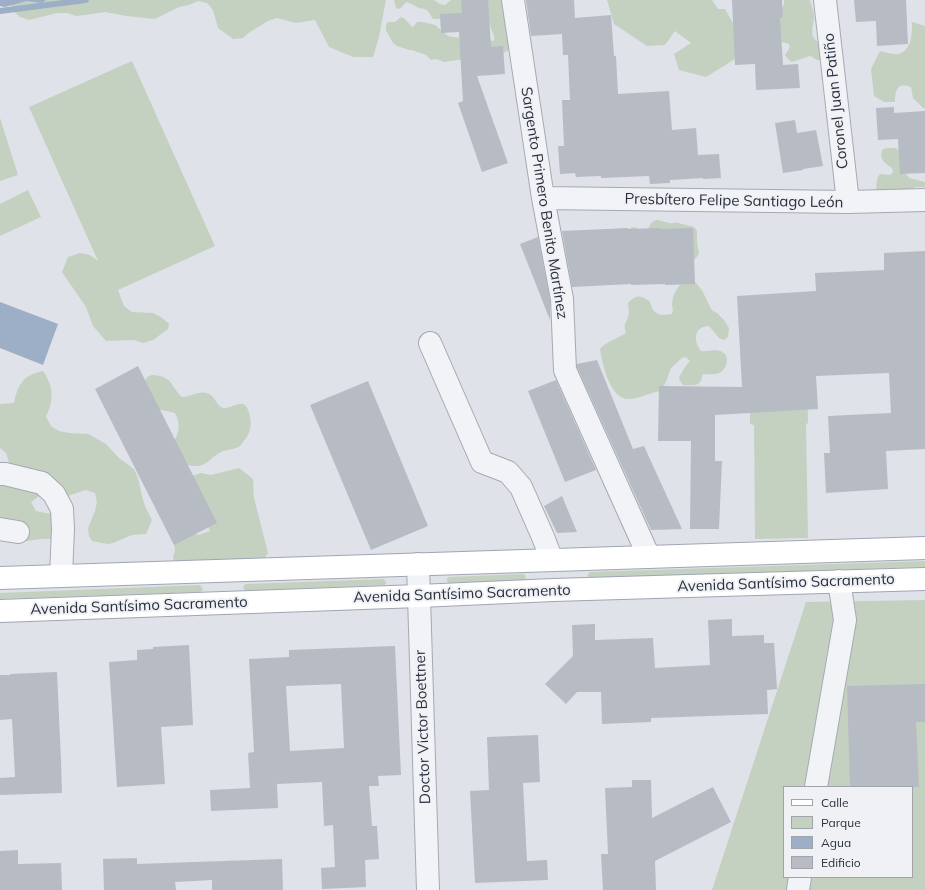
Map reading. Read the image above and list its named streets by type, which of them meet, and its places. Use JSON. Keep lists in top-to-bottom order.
{
  "streets": {
    "main road": ["Avenida Santísimo Sacramento"],
    "street": [
      "Coronel Juan Patiño",
      "Presbítero Felipe Santiago León",
      "Sargento Primero Benito Martínez",
      "Doctor Victor Boettner"
    ]
  },
  "crossings": [
    ["Coronel Juan Patiño", "Presbítero Felipe Santiago León"],
    ["Presbítero Felipe Santiago León", "Sargento Primero Benito Martínez"],
    ["Sargento Primero Benito Martínez", "Avenida Santísimo Sacramento"],
    ["Avenida Santísimo Sacramento", "Doctor Victor Boettner"]
  ],
  "legend": [
    "Calle",
    "Parque",
    "Agua",
    "Edificio"
  ]
}
